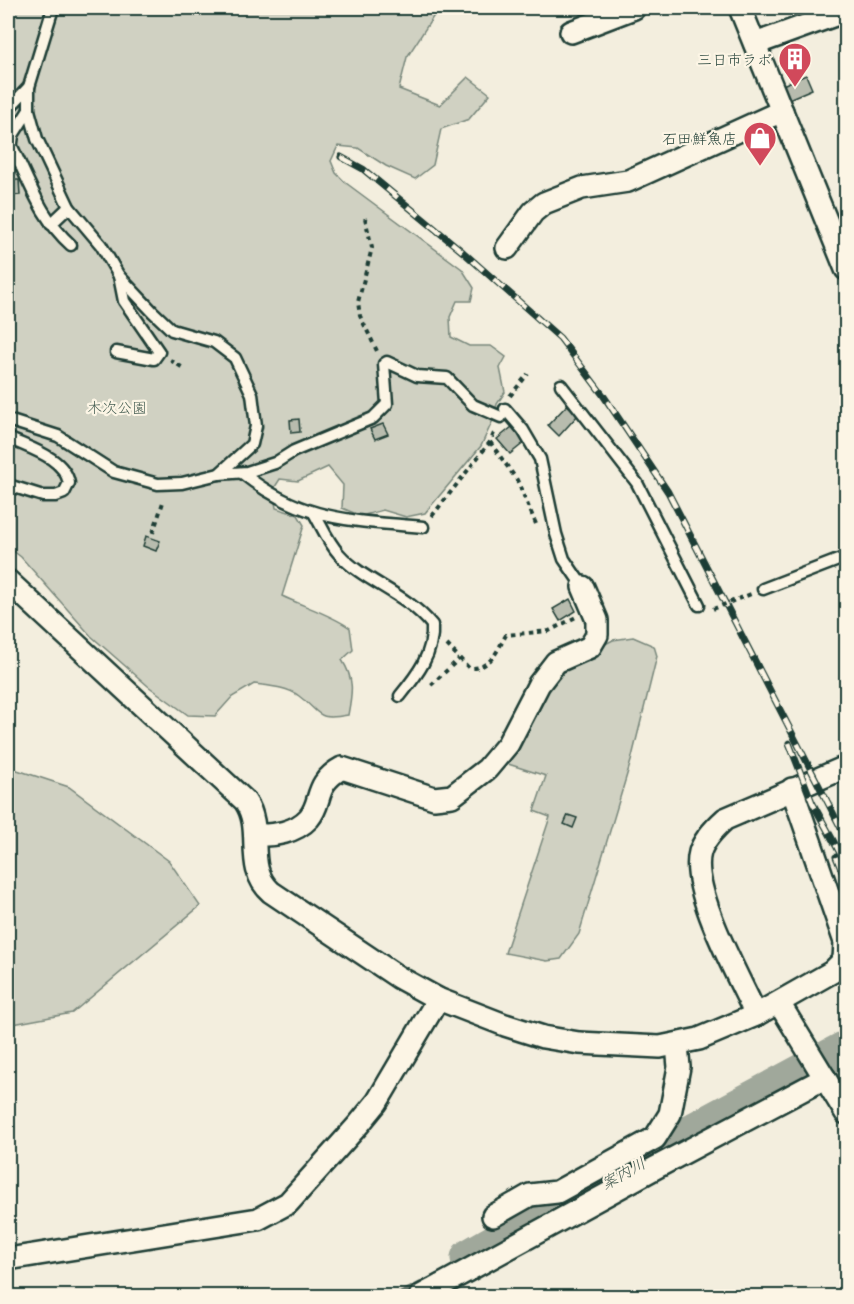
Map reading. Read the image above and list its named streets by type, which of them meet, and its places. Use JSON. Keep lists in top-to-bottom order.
{
  "water": ["案内川"],
  "parks": ["木次公園"],
  "places": {
    "building": ["三日市ラボ"],
    "shop": ["石田鮮魚店"]
  }
}
